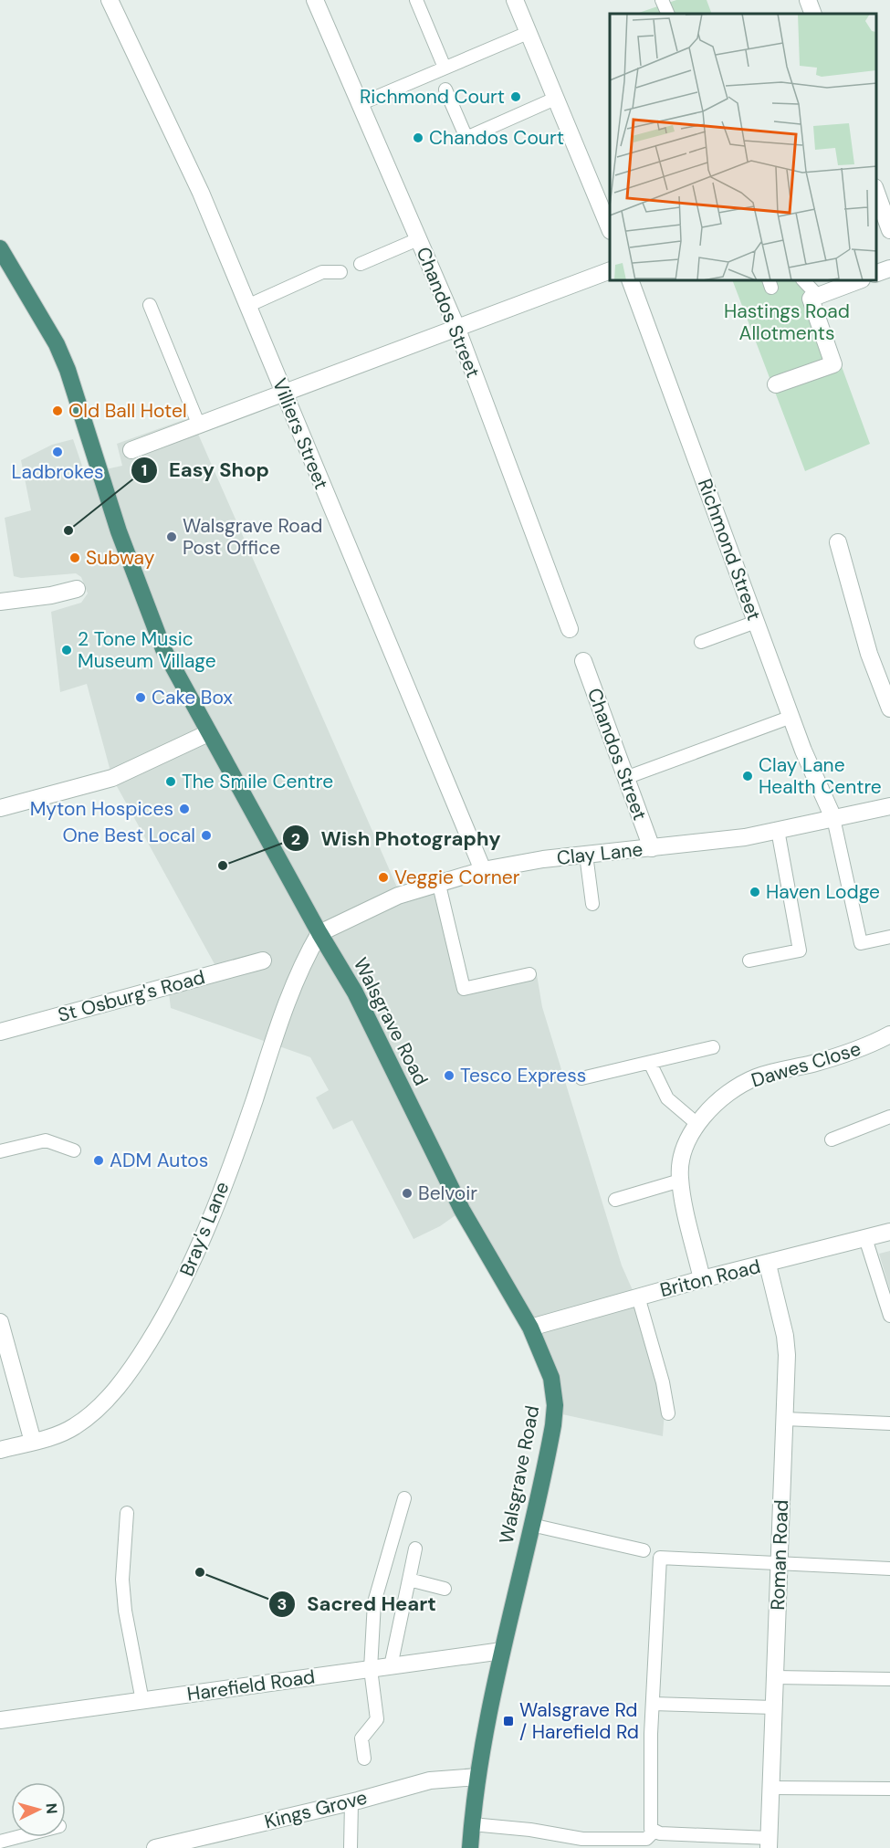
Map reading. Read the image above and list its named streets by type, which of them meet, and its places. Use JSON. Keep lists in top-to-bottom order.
{
  "streets": {
    "highway": ["Walsgrave Road"],
    "street": [
      "Chandos Street",
      "Villiers Street",
      "Richmond Street",
      "Clay Lane",
      "St Osburg's Road",
      "Dawes Close",
      "Bray's Lane",
      "Briton Road",
      "Roman Road",
      "Harefield Road",
      "Kings Grove"
    ]
  },
  "crossings": [
    ["Chandos Street", "Clay Lane"],
    ["Villiers Street", "Clay Lane"],
    ["Richmond Street", "Clay Lane"],
    ["Clay Lane", "Walsgrave Road"],
    ["Clay Lane", "Bray's Lane"],
    ["Walsgrave Road", "Bray's Lane"],
    ["Walsgrave Road", "Briton Road"],
    ["Walsgrave Road", "Harefield Road"],
    ["Walsgrave Road", "Kings Grove"],
    ["Dawes Close", "Briton Road"],
    ["Briton Road", "Roman Road"]
  ],
  "parks": ["Hastings Road Allotments"],
  "places": {
    "other": [
      "Richmond Court",
      "Chandos Court",
      "Old Ball Hotel",
      "Ladbrokes",
      "Easy Shop",
      "Walsgrave Road Post Office",
      "Subway",
      "2 Tone Music Museum Village",
      "Cake Box",
      "Clay Lane Health Centre",
      "The Smile Centre",
      "Myton Hospices",
      "One Best Local",
      "Wish Photography",
      "Veggie Corner",
      "Haven Lodge",
      "Tesco Express",
      "ADM Autos",
      "Belvoir",
      "Sacred Heart"
    ],
    "transit": ["Walsgrave Rd / Harefield Rd"]
  },
  "north": "right"
}
